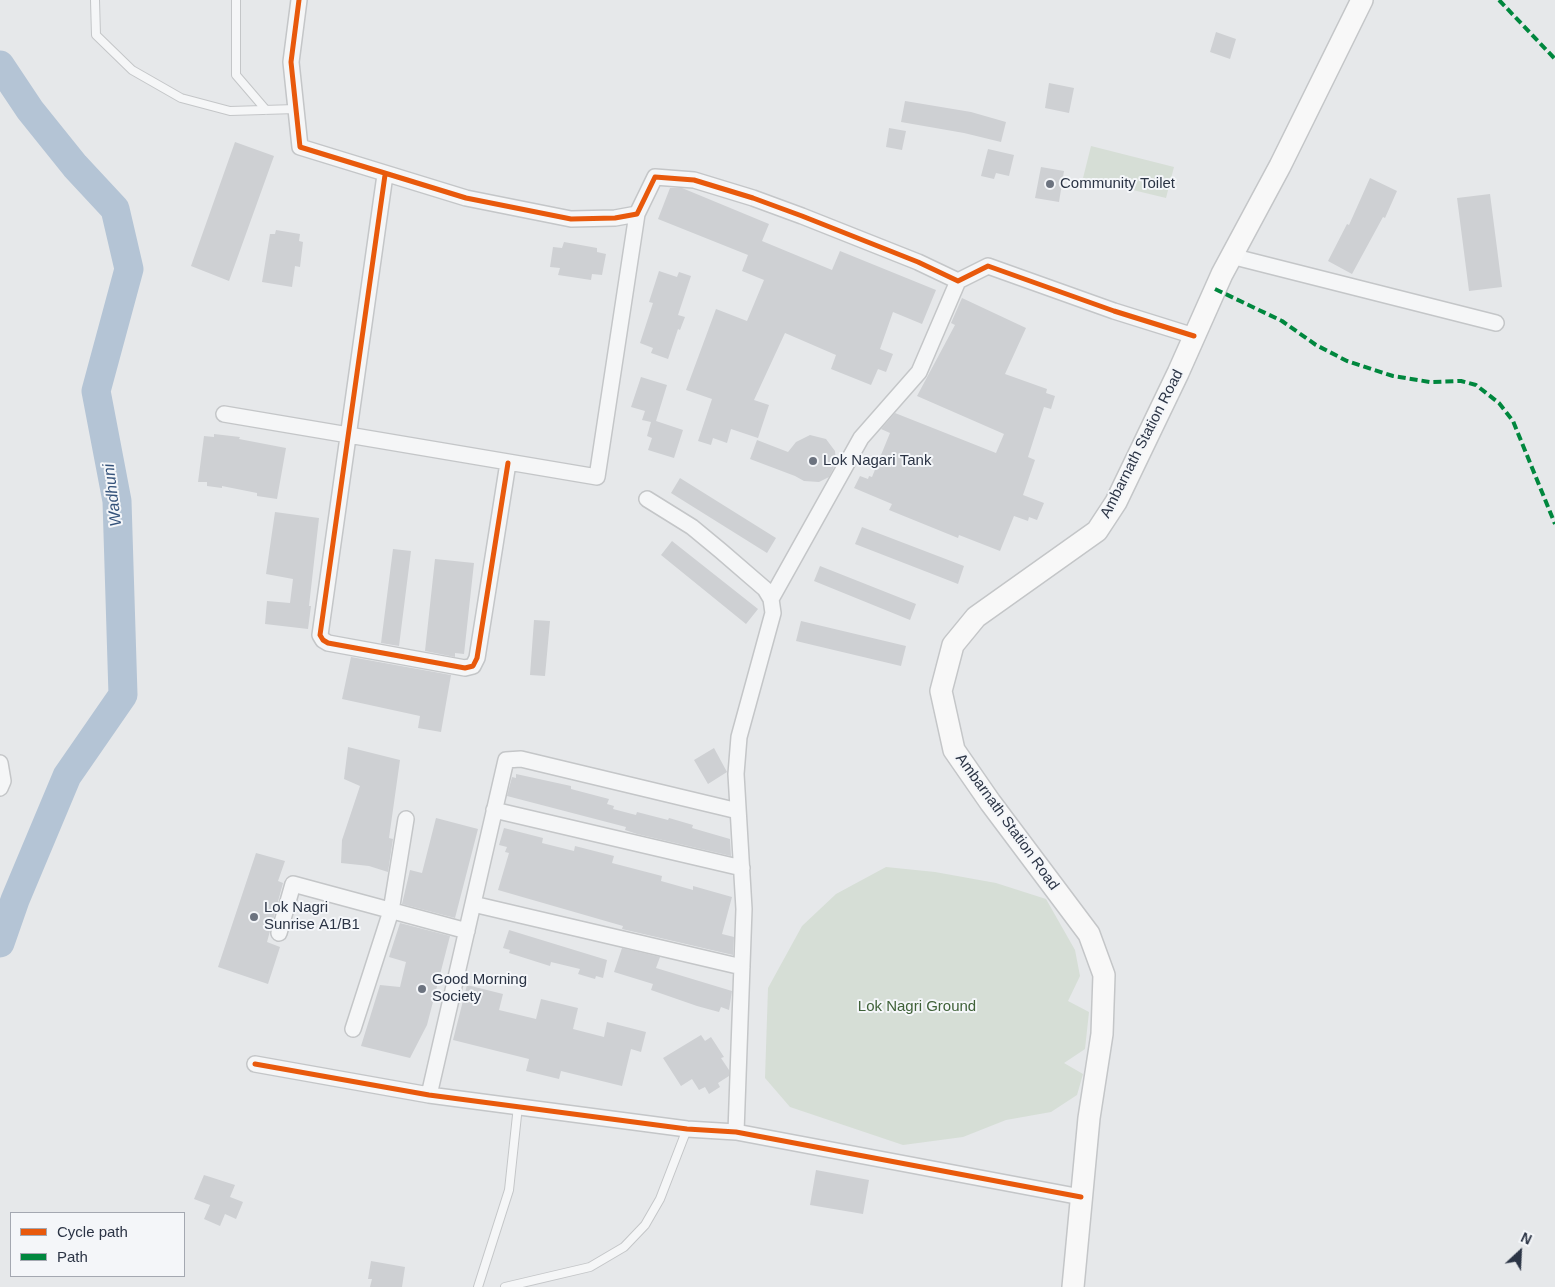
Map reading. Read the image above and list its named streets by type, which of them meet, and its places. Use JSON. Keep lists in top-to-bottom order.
{
  "streets": {
    "main road": ["Ambarnath Station Road"]
  },
  "water": ["Wadhuni"],
  "parks": ["Lok Nagri Ground"],
  "places": [
    "Community Toilet",
    "Lok Nagari Tank",
    "Lok Nagri Sunrise A1/B1",
    "Good Morning Society"
  ],
  "legend": ["Cycle path", "Path"],
  "north": "top right"
}
